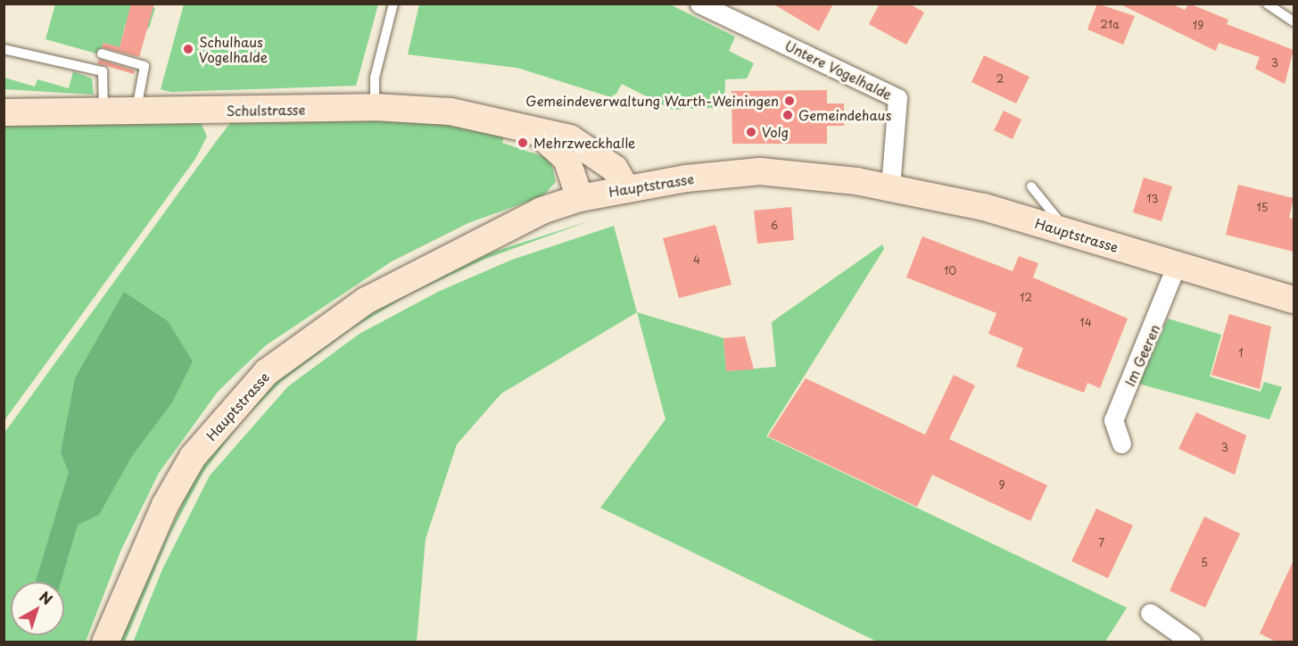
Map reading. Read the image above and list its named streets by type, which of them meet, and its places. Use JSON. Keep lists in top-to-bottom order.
{
  "streets": {
    "main road": ["Schulstrasse", "Hauptstrasse"],
    "street": ["Untere Vogelhalde", "Im Geeren"]
  },
  "crossings": [
    ["Untere Vogelhalde", "Hauptstrasse"],
    ["Schulstrasse", "Hauptstrasse"],
    ["Hauptstrasse", "Im Geeren"]
  ],
  "places": [
    "Schulhaus Vogelhalde",
    "Gemeindeverwaltung Warth-Weiningen",
    "Gemeindehaus",
    "Volg",
    "Mehrzweckhalle"
  ],
  "house_numbers": [
    "21a",
    "19",
    "3",
    "2",
    "13",
    "15",
    "6",
    "4",
    "10",
    "12",
    "14",
    "1",
    "3",
    "9",
    "7",
    "5"
  ],
  "north": "top right"
}
